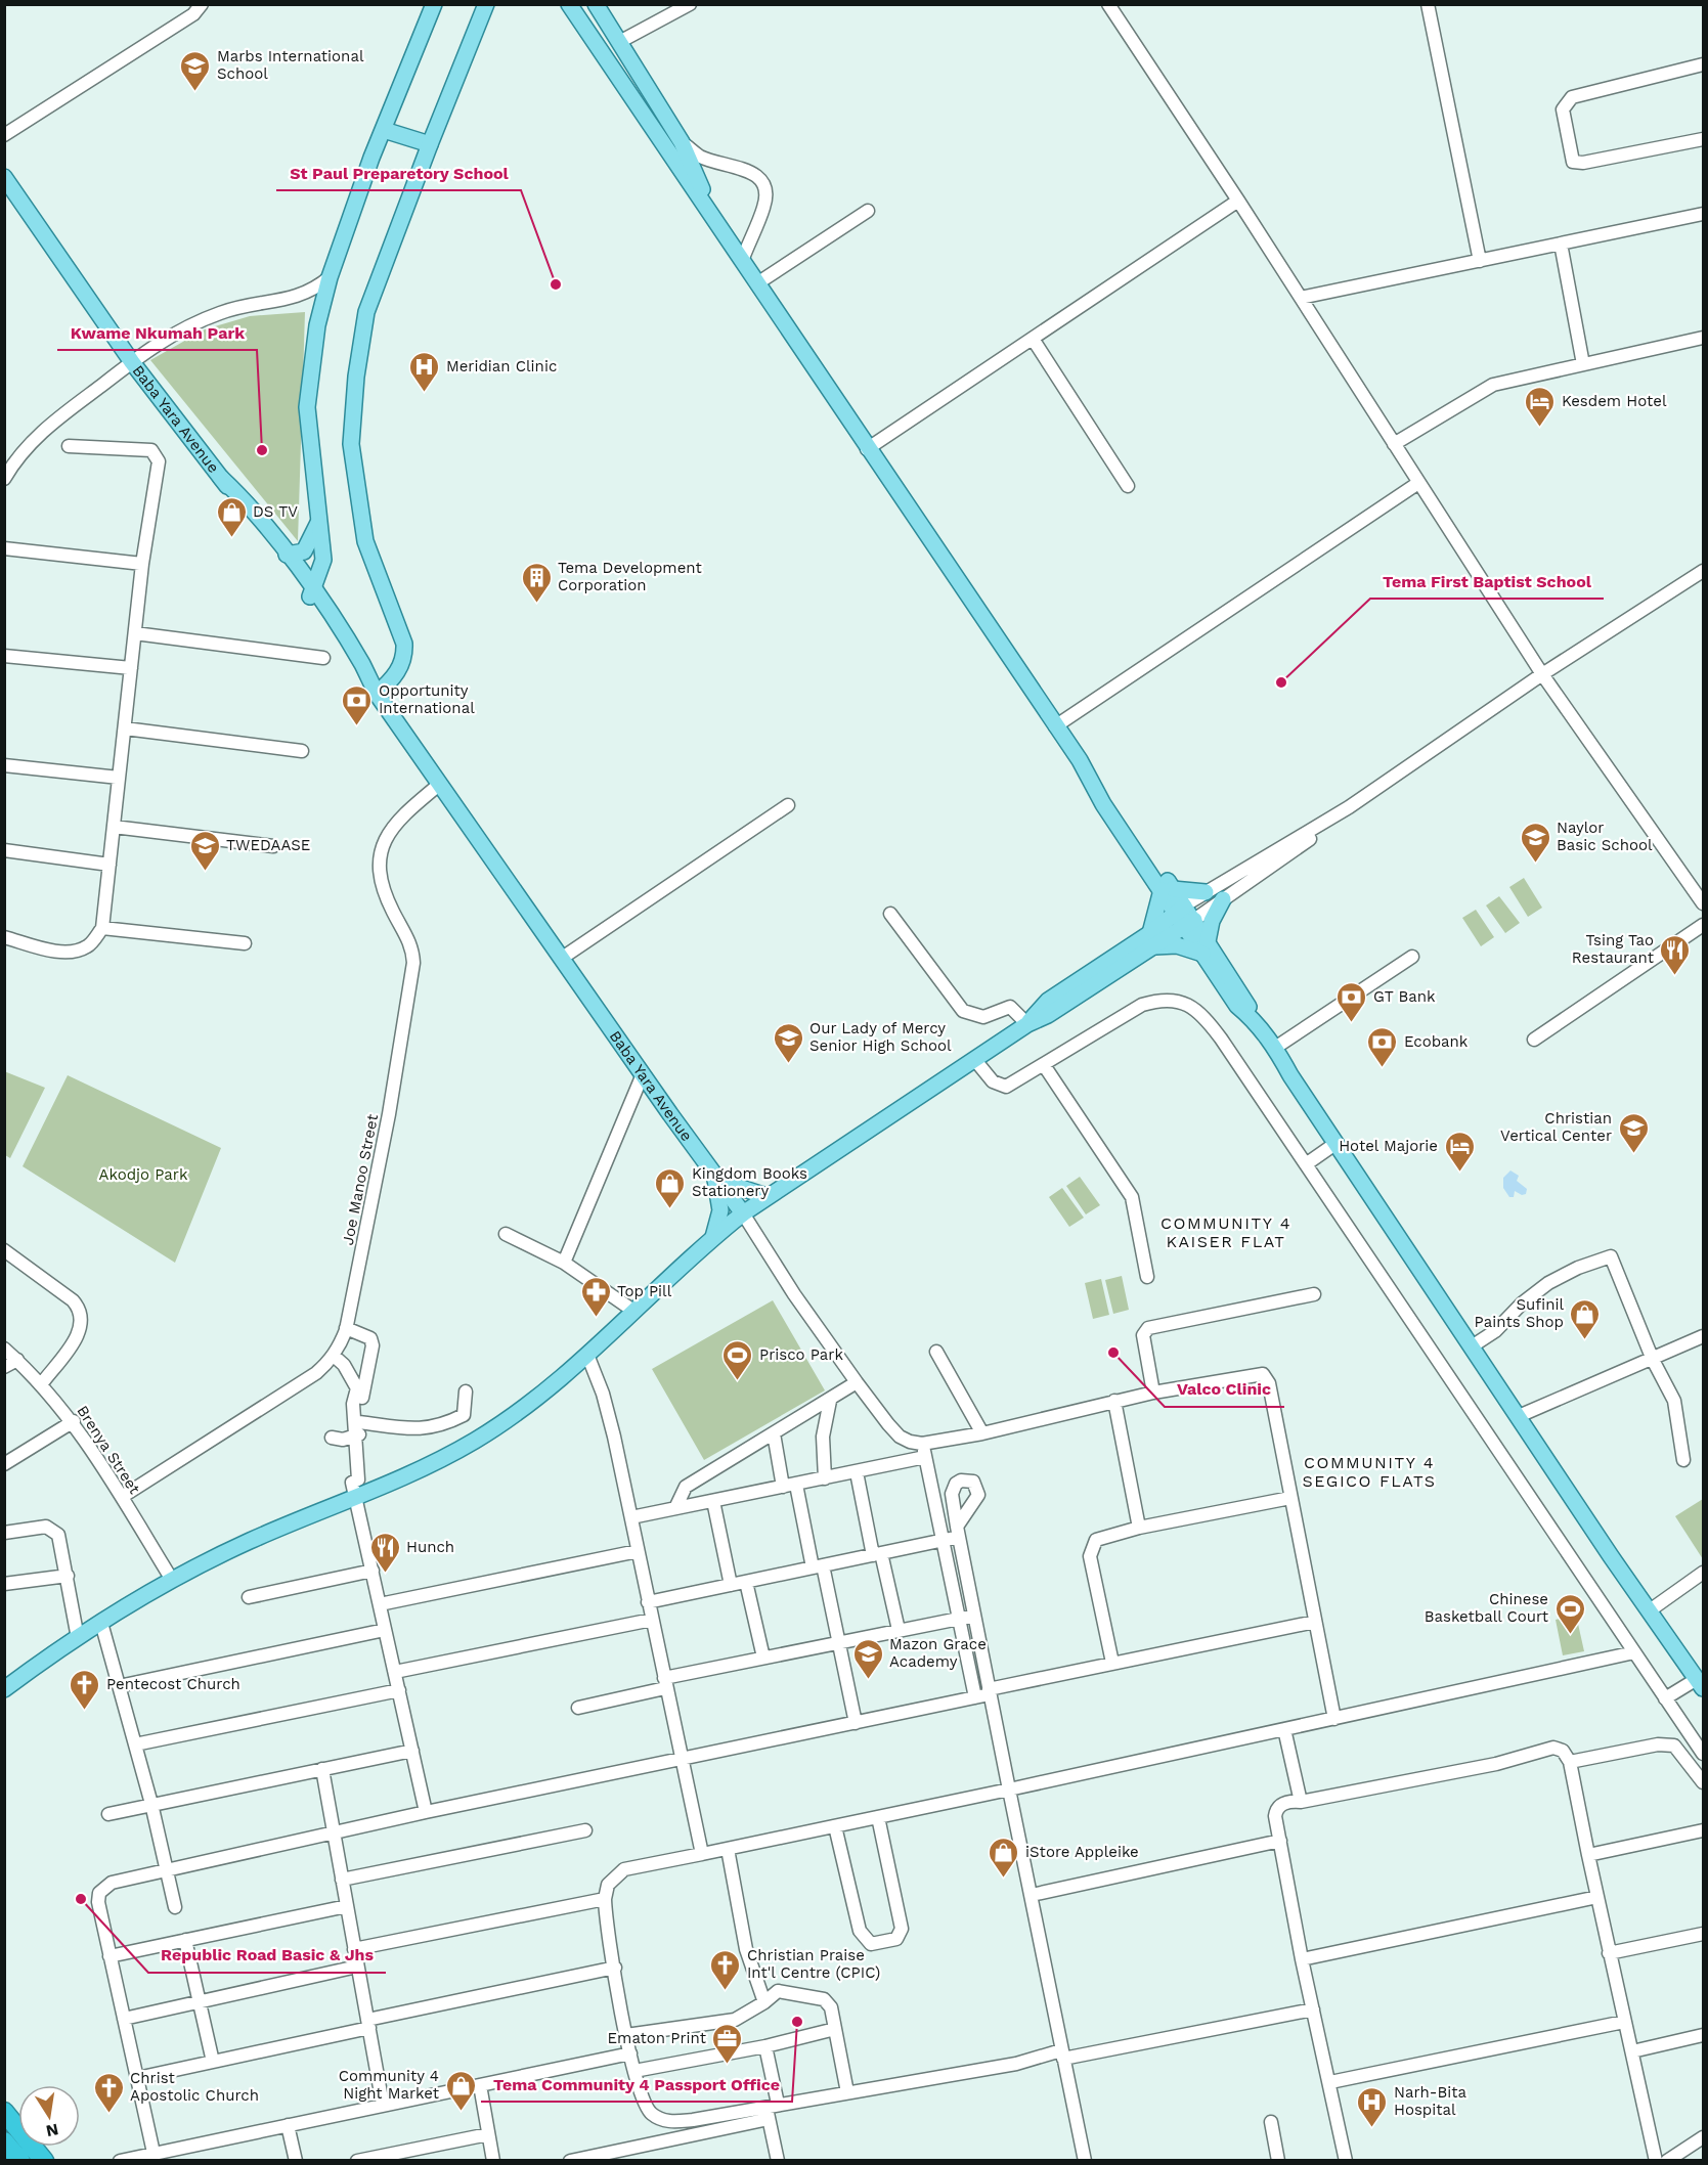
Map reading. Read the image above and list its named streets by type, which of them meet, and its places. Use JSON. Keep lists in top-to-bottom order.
{
  "streets": {
    "main road": ["Baba Yara Avenue"],
    "street": ["Joe Manoo Street", "Brenya Street"]
  },
  "crossings": [
    ["Baba Yara Avenue", "Joe Manoo Street"],
    ["Joe Manoo Street", "Brenya Street"]
  ],
  "districts": ["COMMUNITY 4 KAISER FLAT", "COMMUNITY 4 SEGICO FLATS"],
  "parks": ["Akodjo Park"],
  "places": {
    "school or university": [
      "Marbs International School",
      "Naylor Basic School",
      "TWEDAASE",
      "Our Lady of Mercy Senior High School",
      "Christian Vertical Center",
      "Mazon Grace Academy"
    ],
    "other": [
      "St Paul Preparetory School",
      "Kwame Nkumah Park",
      "Tema First Baptist School",
      "Valco Clinic",
      "Republic Road Basic & Jhs",
      "Tema Community 4 Passport Office"
    ],
    "hospital": ["Meridian Clinic", "Narh-Bita Hospital"],
    "hotel": ["Kesdem Hotel", "Hotel Majorie"],
    "shop": [
      "DS TV",
      "Kingdom Books Stationery",
      "Sufinil Paints Shop",
      "iStore Appleike",
      "Community 4 Night Market"
    ],
    "building": ["Tema Development Corporation"],
    "bank": ["Opportunity International", "GT Bank", "Ecobank"],
    "restaurant": ["Tsing Tao Restaurant", "Hunch"],
    "pharmacy": ["Top Pill"],
    "sports": ["Prisco Park", "Chinese Basketball Court"],
    "church": ["Pentecost Church", "Christian Praise Int'l Centre (CPIC)", "Christ Apostolic Church"],
    "office": ["Ematon Print"]
  },
  "north": "bottom"
}
